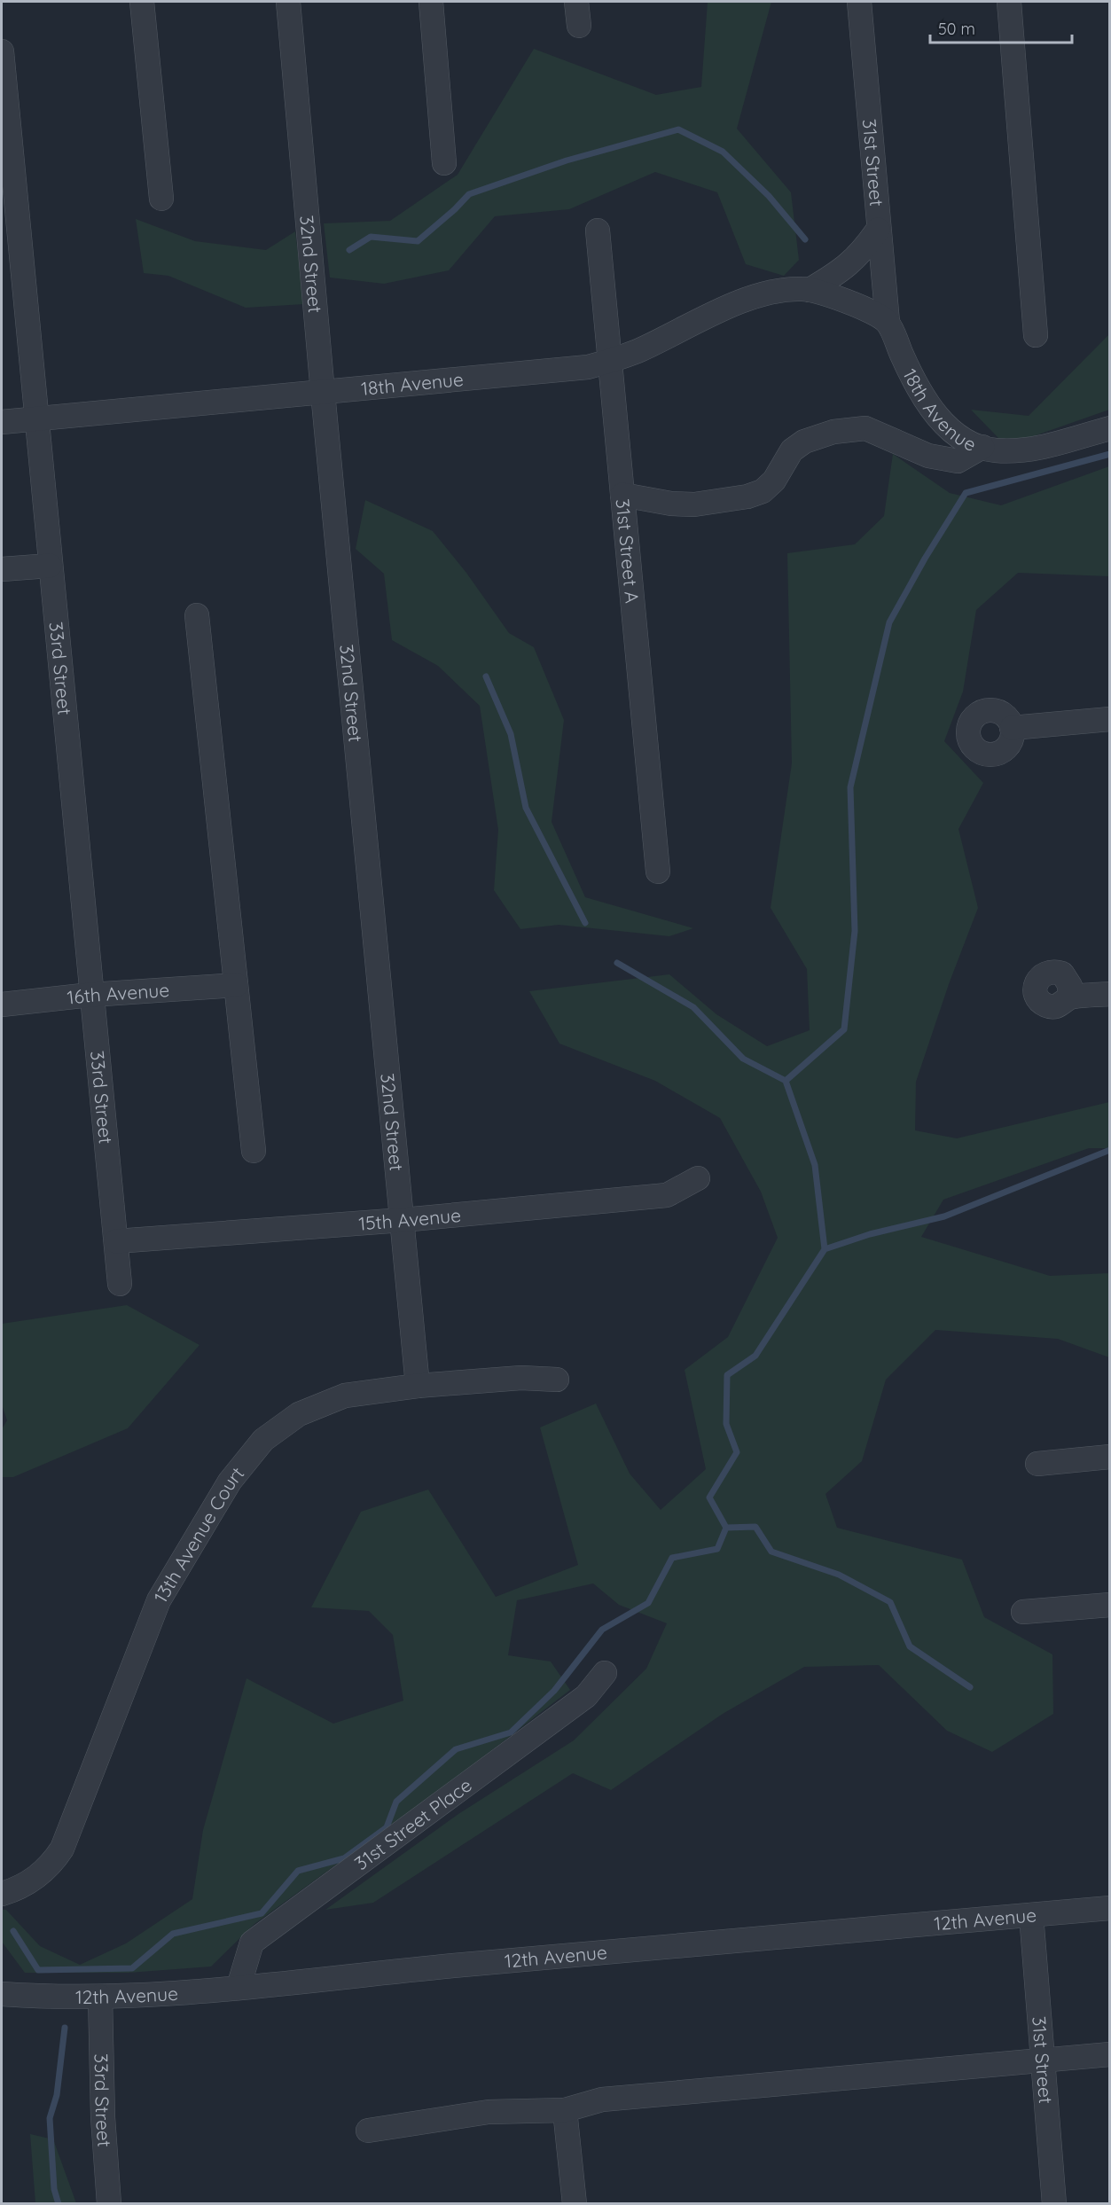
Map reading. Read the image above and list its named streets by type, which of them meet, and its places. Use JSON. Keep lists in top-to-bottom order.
{
  "streets": {
    "street": [
      "31st Street",
      "32nd Street",
      "18th Avenue",
      "31st Street A",
      "33rd Street",
      "16th Avenue",
      "15th Avenue",
      "13th Avenue Court",
      "31st Street Place",
      "12th Avenue"
    ]
  },
  "crossings": [
    ["31st Street", "18th Avenue"],
    ["31st Street", "12th Avenue"],
    ["32nd Street", "18th Avenue"],
    ["32nd Street", "15th Avenue"],
    ["32nd Street", "13th Avenue Court"],
    ["18th Avenue", "31st Street A"],
    ["18th Avenue", "33rd Street"],
    ["33rd Street", "16th Avenue"],
    ["33rd Street", "15th Avenue"],
    ["33rd Street", "12th Avenue"],
    ["31st Street Place", "12th Avenue"]
  ],
  "scale_bar": "50 m"
}
